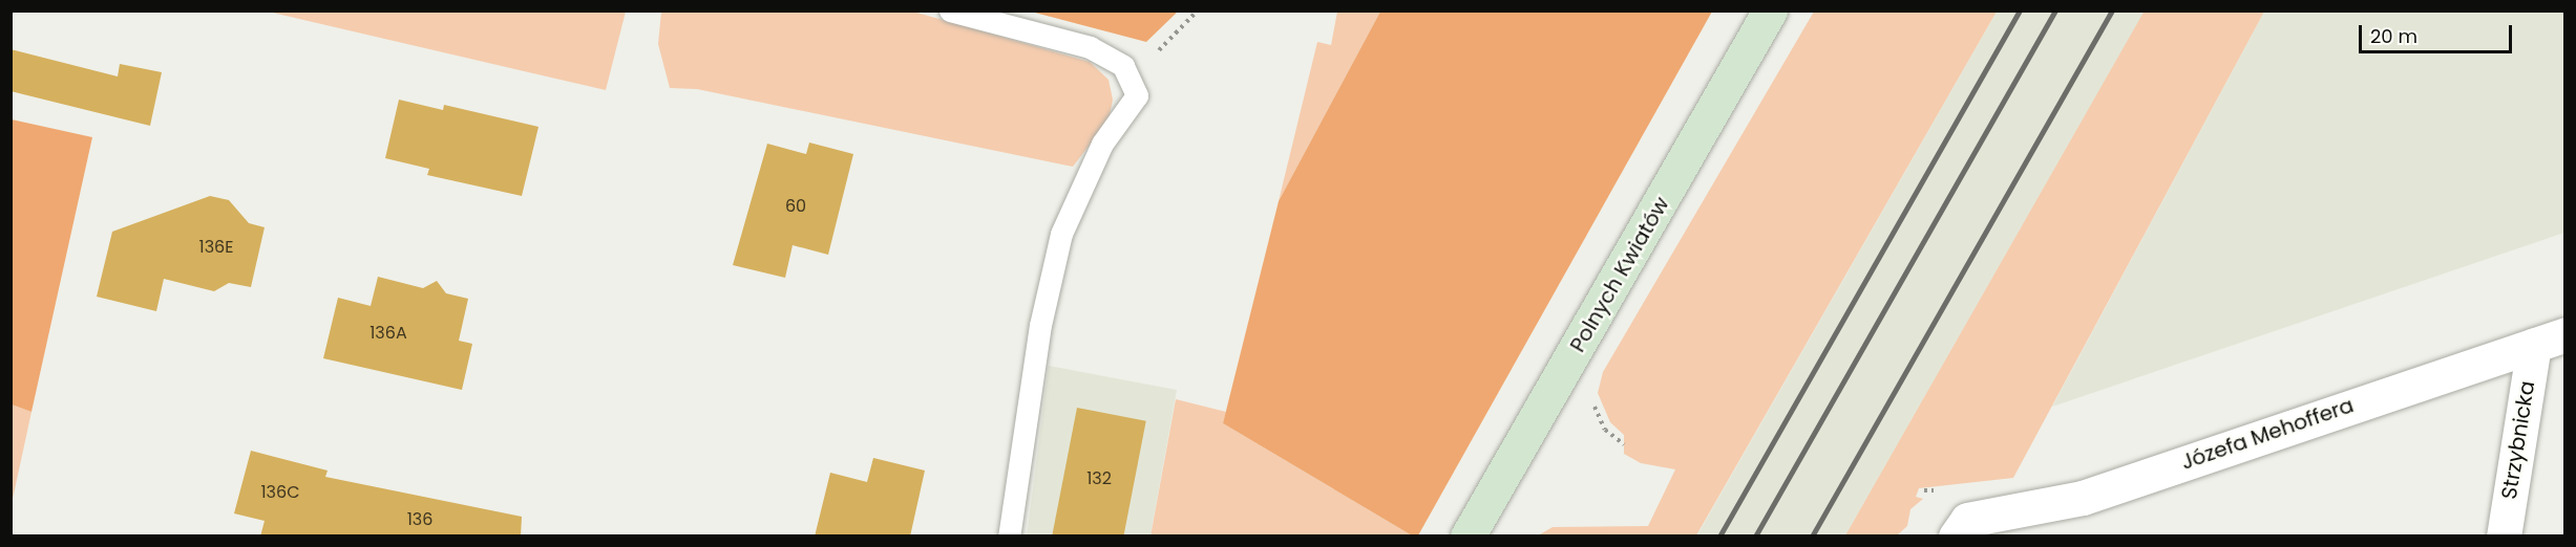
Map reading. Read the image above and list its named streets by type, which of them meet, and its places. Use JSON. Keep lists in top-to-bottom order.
{
  "streets": {
    "street": ["Polnych Kwiatów", "Józefa Mehoffera", "Strzybnicka"]
  },
  "crossings": [
    ["Józefa Mehoffera", "Strzybnicka"]
  ],
  "house_numbers": [
    "60",
    "136E",
    "136A",
    "132",
    "136C",
    "136"
  ],
  "scale_bar": "20 m"
}
